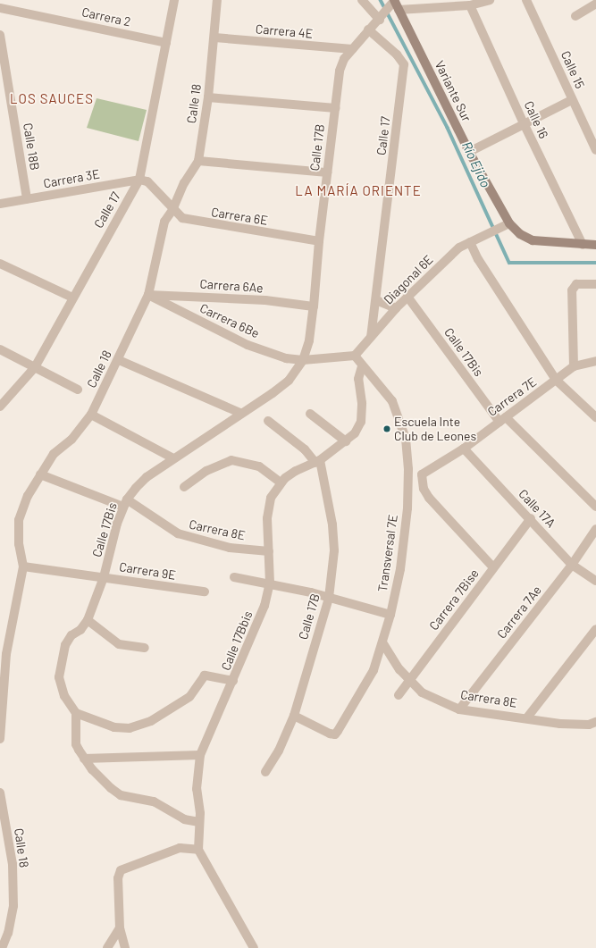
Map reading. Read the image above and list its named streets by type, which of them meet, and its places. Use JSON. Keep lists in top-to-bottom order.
{
  "streets": {
    "main road": ["Variante Sur"],
    "street": [
      "Carrera 2",
      "Carrera 4E",
      "Calle 15",
      "Calle 18",
      "Calle 16",
      "Calle 17",
      "Calle 18B",
      "Calle 17B",
      "Carrera 3E",
      "Carrera 6E",
      "Diagonal 6E",
      "Carrera 6Ae",
      "Carrera 6Be",
      "Calle 17Bis",
      "Carrera 7E",
      "Calle 17A",
      "Carrera 8E",
      "Transversal 7E",
      "Carrera 9E",
      "Carrera 7Bise",
      "Carrera 7Ae",
      "Calle 17Bbis"
    ]
  },
  "crossings": [
    ["Carrera 2", "Calle 17"],
    ["Carrera 4E", "Calle 18"],
    ["Carrera 4E", "Calle 17B"],
    ["Variante Sur", "Calle 16"],
    ["Variante Sur", "Calle 17B"],
    ["Variante Sur", "Diagonal 6E"],
    ["Calle 18", "Carrera 6E"],
    ["Calle 18", "Carrera 6Ae"],
    ["Calle 18", "Carrera 6Be"],
    ["Calle 18", "Carrera 8E"],
    ["Calle 18", "Carrera 9E"],
    ["Calle 17", "Calle 17B"],
    ["Calle 17", "Carrera 3E"],
    ["Calle 17", "Carrera 6E"],
    ["Calle 17", "Diagonal 6E"],
    ["Calle 18B", "Carrera 3E"],
    ["Calle 17B", "Carrera 6E"],
    ["Calle 17B", "Carrera 6Ae"],
    ["Calle 17B", "Carrera 6Be"],
    ["Calle 17B", "Calle 17Bis"],
    ["Calle 17B", "Transversal 7E"],
    ["Calle 17B", "Calle 17Bbis"],
    ["Carrera 3E", "Carrera 6E"],
    ["Diagonal 6E", "Carrera 6Be"],
    ["Diagonal 6E", "Calle 17Bis"],
    ["Diagonal 6E", "Transversal 7E"],
    ["Carrera 6Ae", "Carrera 6Be"],
    ["Carrera 6Be", "Calle 17Bis"],
    ["Carrera 6Be", "Transversal 7E"],
    ["Calle 17Bis", "Carrera 7E"],
    ["Calle 17Bis", "Carrera 8E"],
    ["Calle 17Bis", "Carrera 9E"],
    ["Carrera 7E", "Calle 17A"],
    ["Calle 17A", "Carrera 7Bise"],
    ["Calle 17A", "Carrera 7Ae"],
    ["Carrera 8E", "Transversal 7E"],
    ["Carrera 8E", "Carrera 7Bise"],
    ["Carrera 8E", "Carrera 7Ae"],
    ["Carrera 8E", "Calle 17Bbis"],
    ["Transversal 7E", "Calle 17Bbis"]
  ],
  "districts": ["LOS SAUCES", "LA MARÍA ORIENTE"],
  "water": ["Río Ejido"],
  "places": ["Escuela Inte Club de Leones"]
}
